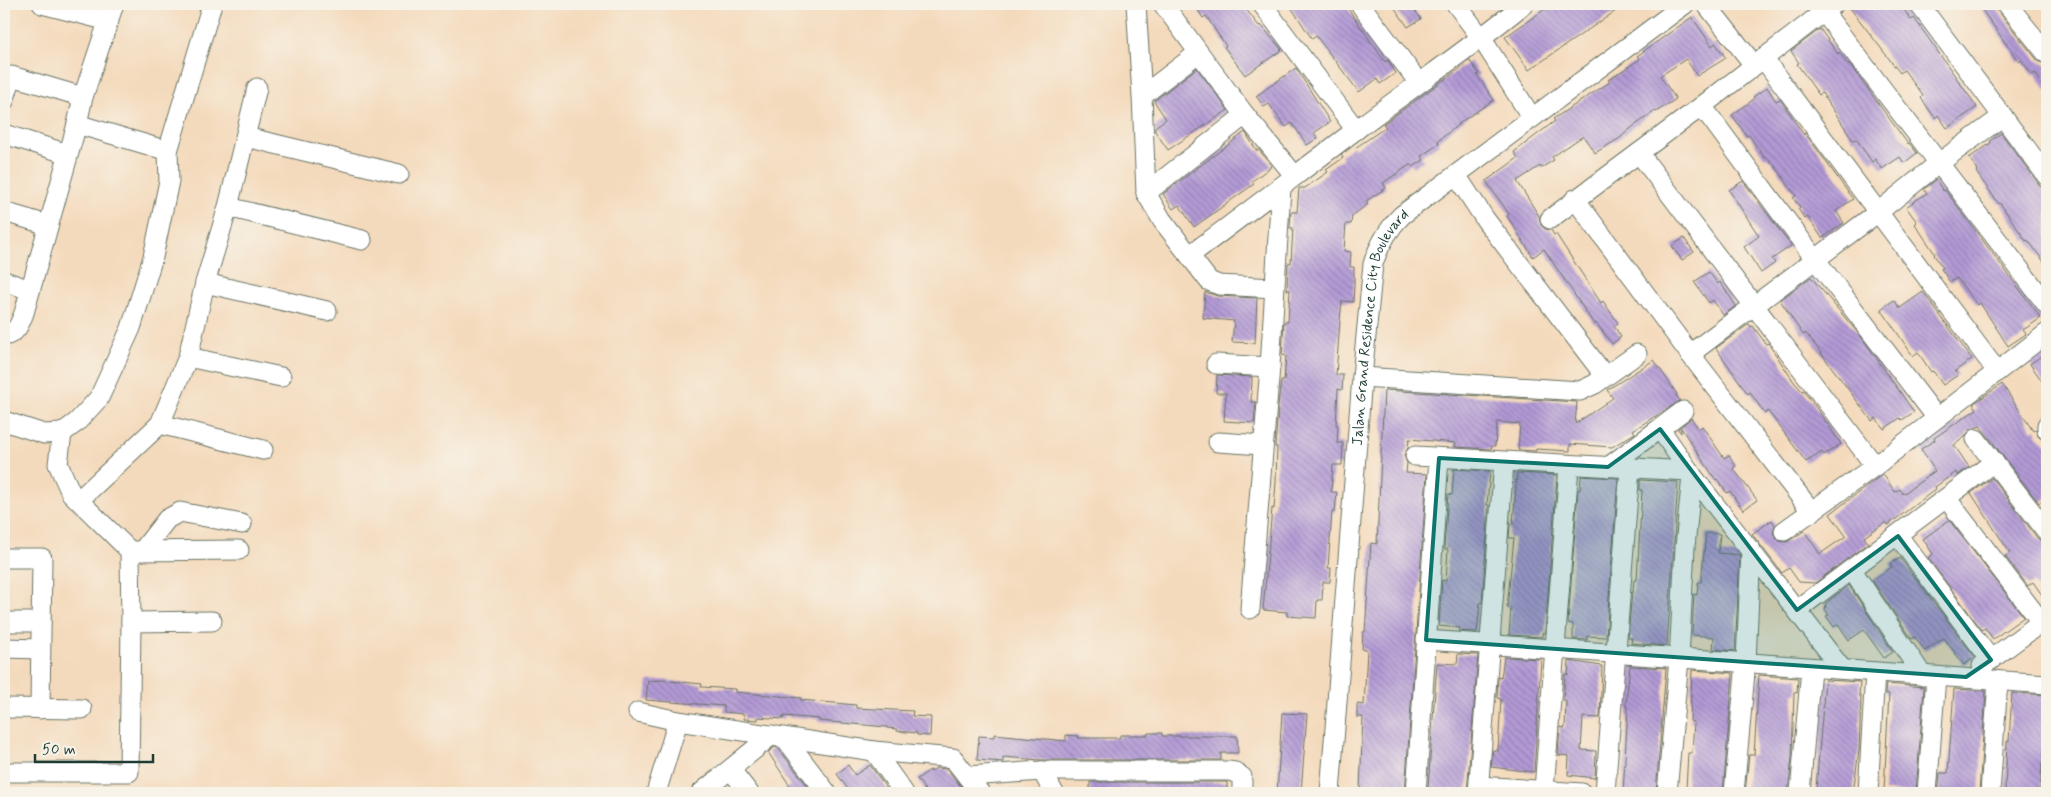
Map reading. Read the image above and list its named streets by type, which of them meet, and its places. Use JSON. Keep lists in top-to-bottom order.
{
  "streets": {
    "street": ["Jalan Grand Residence City Boulevard"]
  },
  "scale_bar": "50 m"
}
